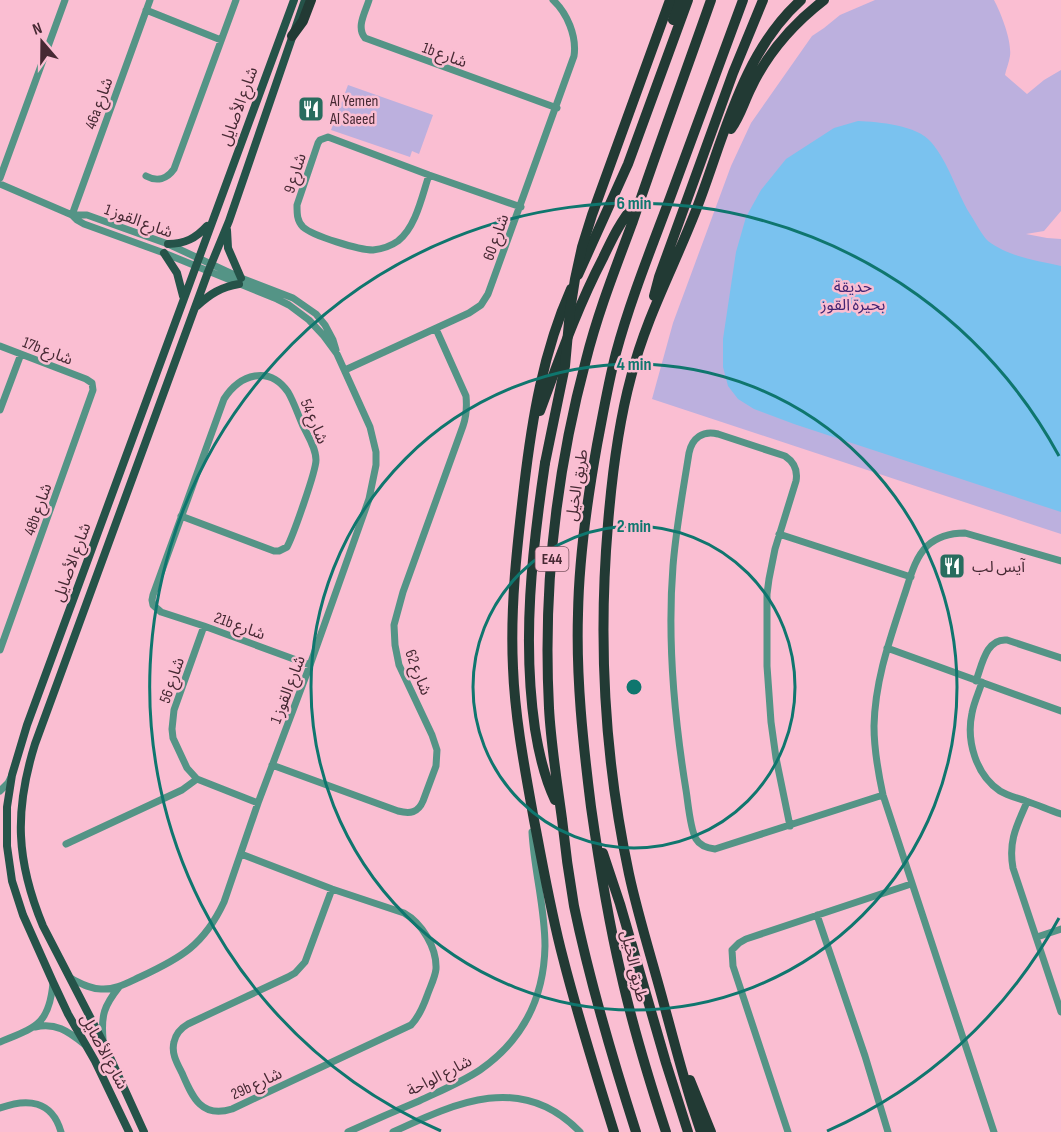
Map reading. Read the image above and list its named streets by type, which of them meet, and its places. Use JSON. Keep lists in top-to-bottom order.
{
  "streets": {
    "highway": ["طريق الخيل", "E44"],
    "main road": ["شارع الأصايل"],
    "street": [
      "1b شارع",
      "46a شارع",
      "شارع 9",
      "شارع القوز 1",
      "شارع 60",
      "17b شارع",
      "شارع 54",
      "48b شارع",
      "21b شارع",
      "شارع 62",
      "شارع 56",
      "شارع الواحة",
      "29b شارع"
    ]
  },
  "crossings": [
    ["1b شارع", "شارع 60"],
    ["46a شارع", "شارع القوز 1"],
    ["شارع الأصايل", "شارع القوز 1"],
    ["شارع 9", "شارع 60"],
    ["شارع القوز 1", "شارع 60"],
    ["شارع القوز 1", "21b شارع"],
    ["شارع القوز 1", "شارع 62"],
    ["شارع القوز 1", "29b شارع"],
    ["شارع 60", "شارع 62"],
    ["17b شارع", "48b شارع"],
    ["شارع 54", "21b شارع"],
    ["21b شارع", "شارع 56"]
  ],
  "parks": ["حديقة بحيرة القوز"],
  "places": {
    "restaurant": ["Al Yemen Al Saeed", "آيس لب"]
  },
  "north": "top",
  "rings": ["6 min", "4 min", "2 min"]
}
